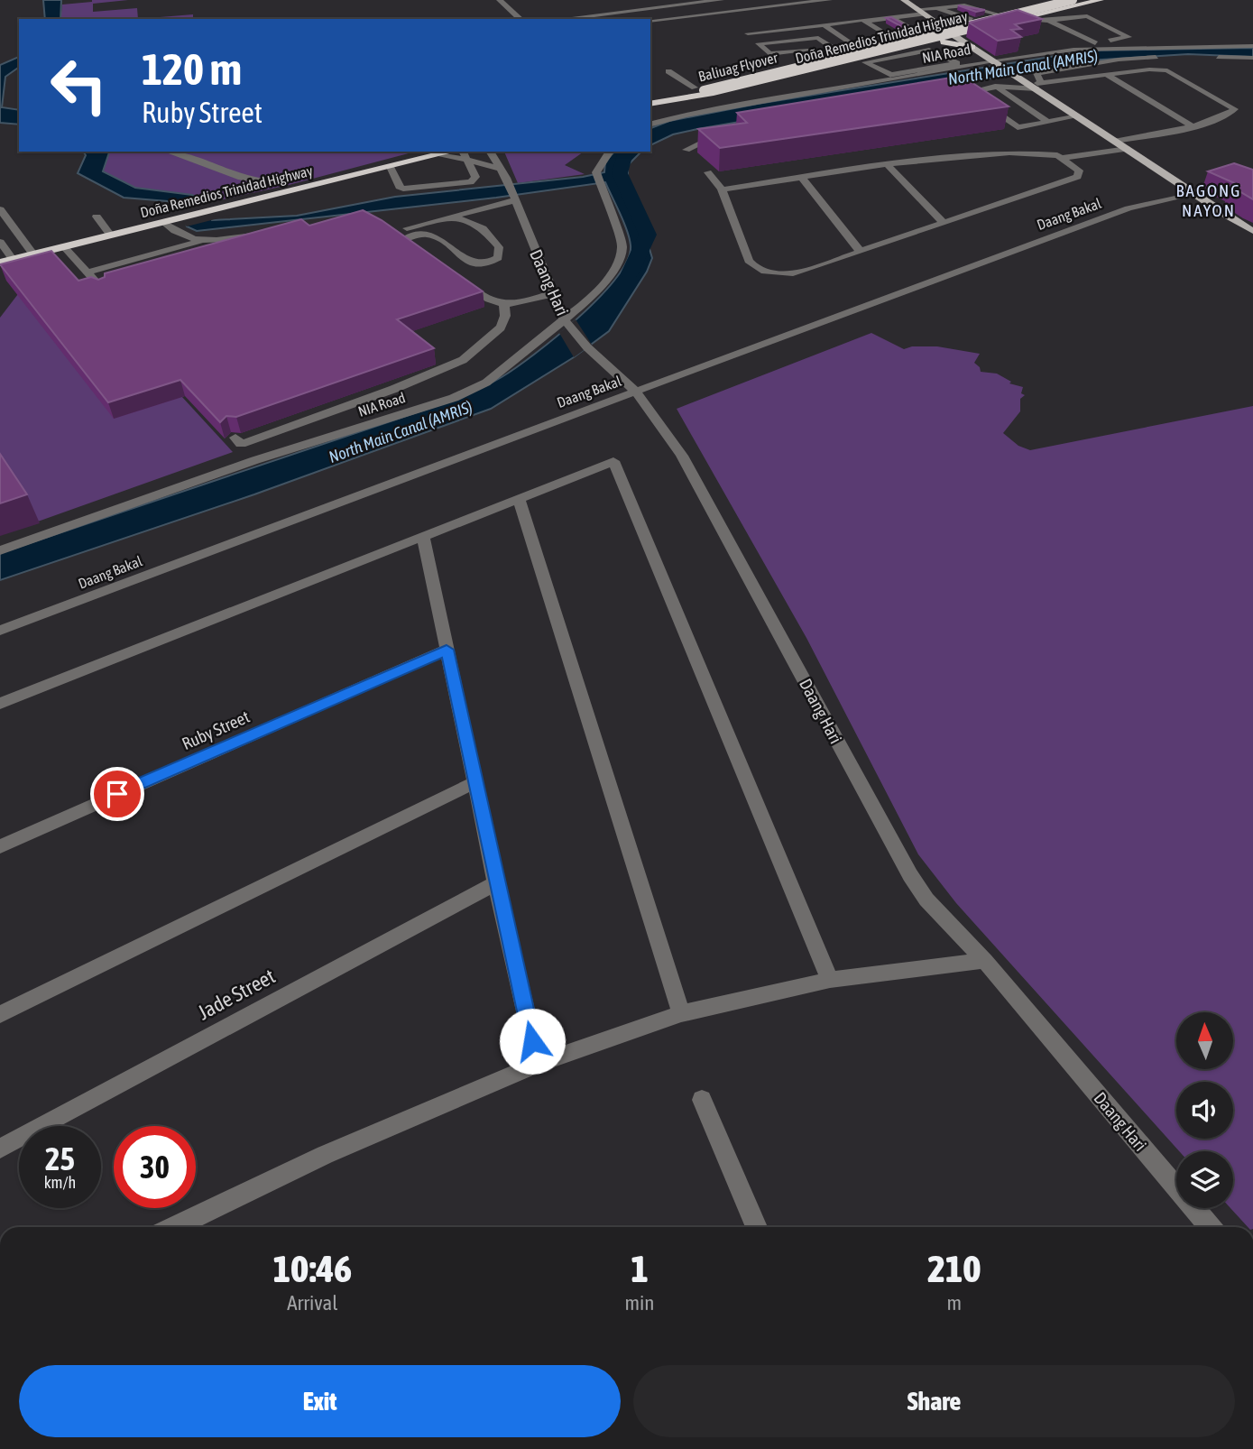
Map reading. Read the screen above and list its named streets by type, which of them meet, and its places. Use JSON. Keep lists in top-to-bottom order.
{
  "streets": {
    "highway": ["Doña Remedios Trinidad Highway", "Baliuag Flyover"],
    "street": [
      "NIA Road",
      "Daang Bakal",
      "Daang Hari",
      "Ruby Street",
      "Jade Street"
    ]
  },
  "crossings": [
    ["Doña Remedios Trinidad Highway", "Baliuag Flyover"],
    ["NIA Road", "Daang Hari"],
    ["Daang Bakal", "Daang Hari"]
  ],
  "districts": ["BAGONG NAYON"],
  "water": ["North Main Canal (AMRIS)"],
  "north": "top",
  "page": {
    "turn": ["120 m", "Ruby Street"],
    "speed": "25 km/h",
    "limit": "30",
    "eta": [
      "10:46",
      "Arrival",
      "1",
      "min",
      "210",
      "m"
    ],
    "buttons": ["Exit", "Share"]
  }
}
